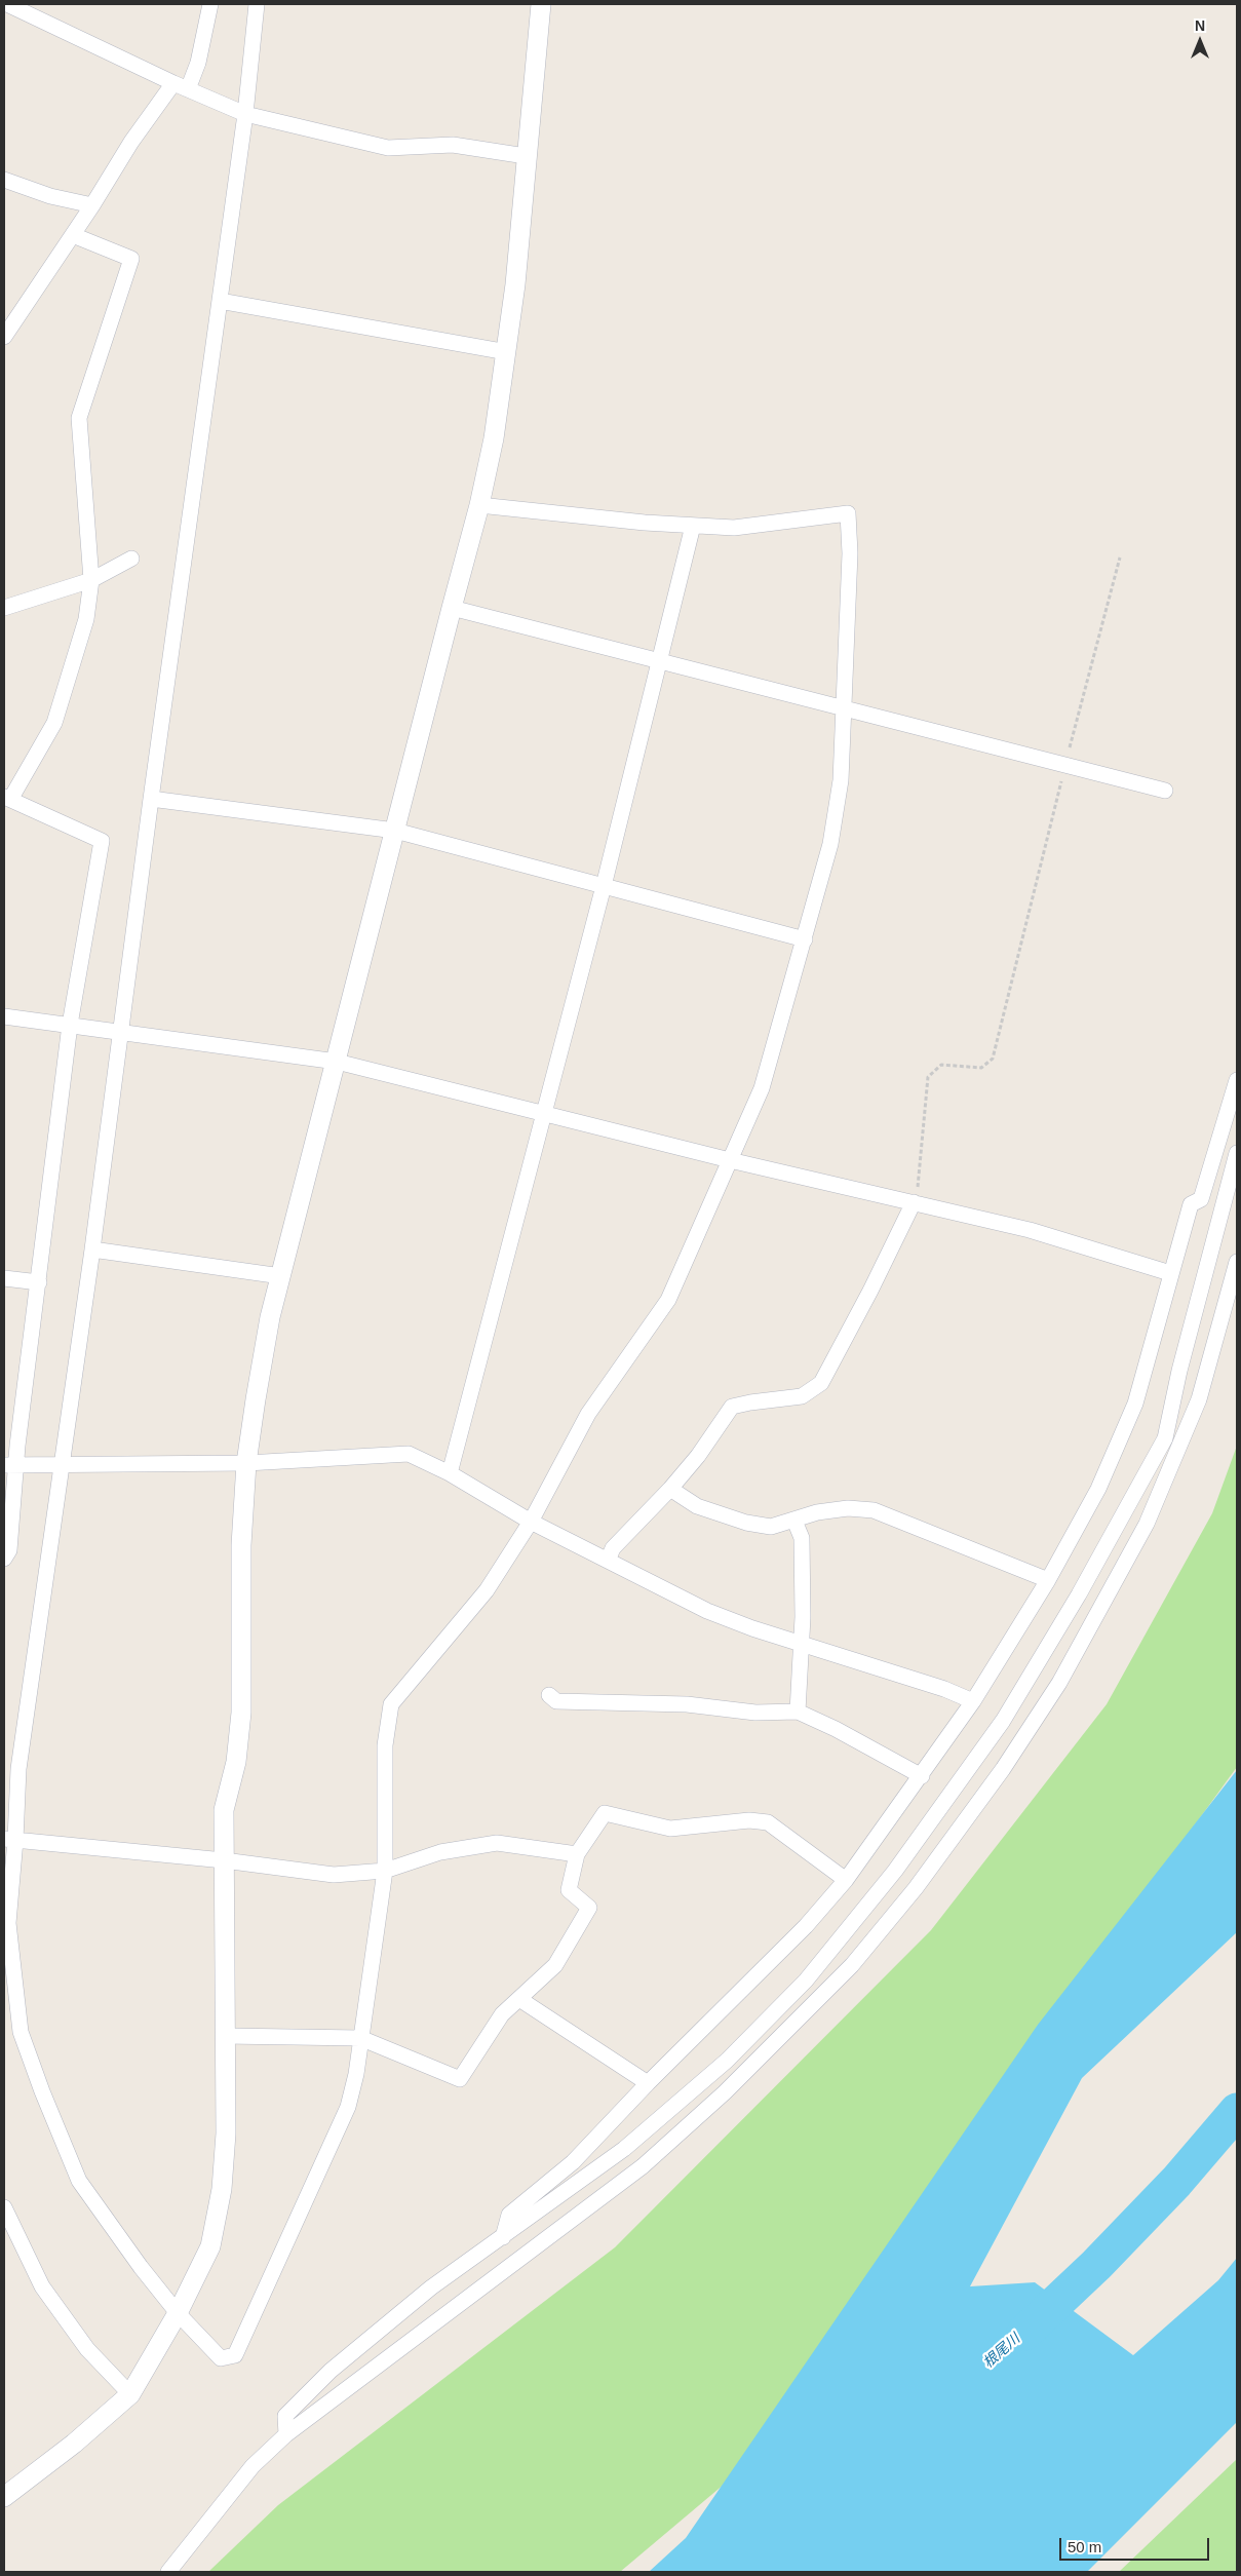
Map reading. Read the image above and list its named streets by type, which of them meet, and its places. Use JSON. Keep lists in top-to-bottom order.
{
  "water": ["根尾川"],
  "scale_bar": "50 m",
  "north": "top"
}
